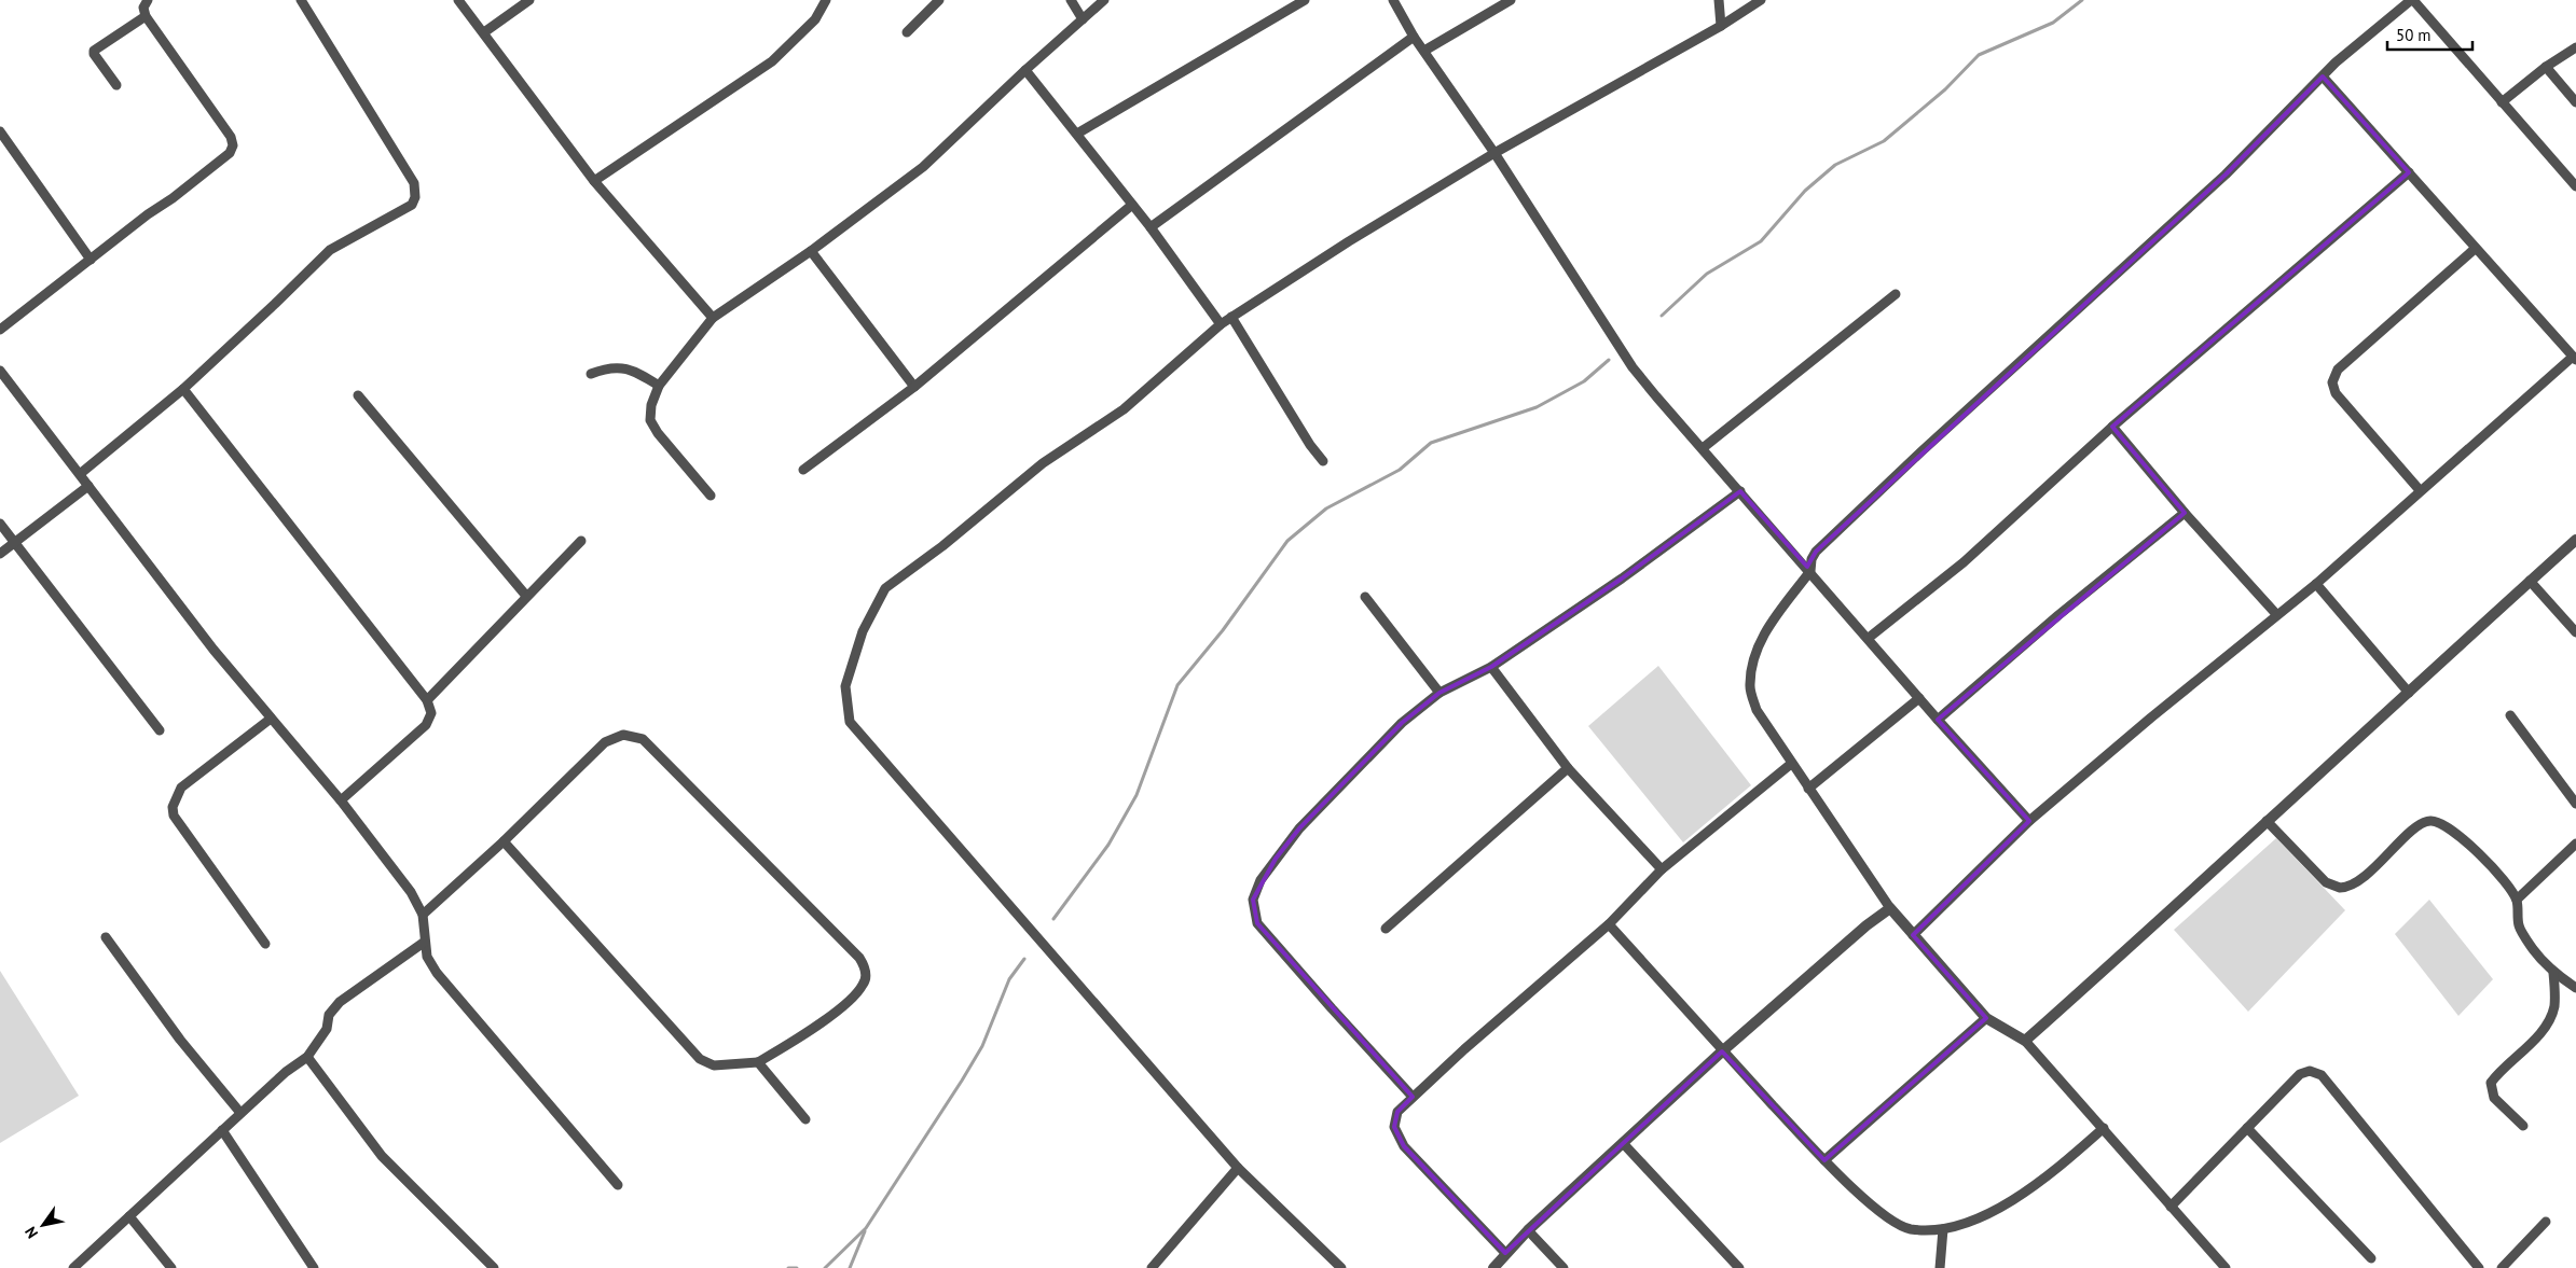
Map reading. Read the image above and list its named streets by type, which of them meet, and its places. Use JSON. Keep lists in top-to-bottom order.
{
  "scale_bar": "50 m",
  "north": "bottom left"
}
